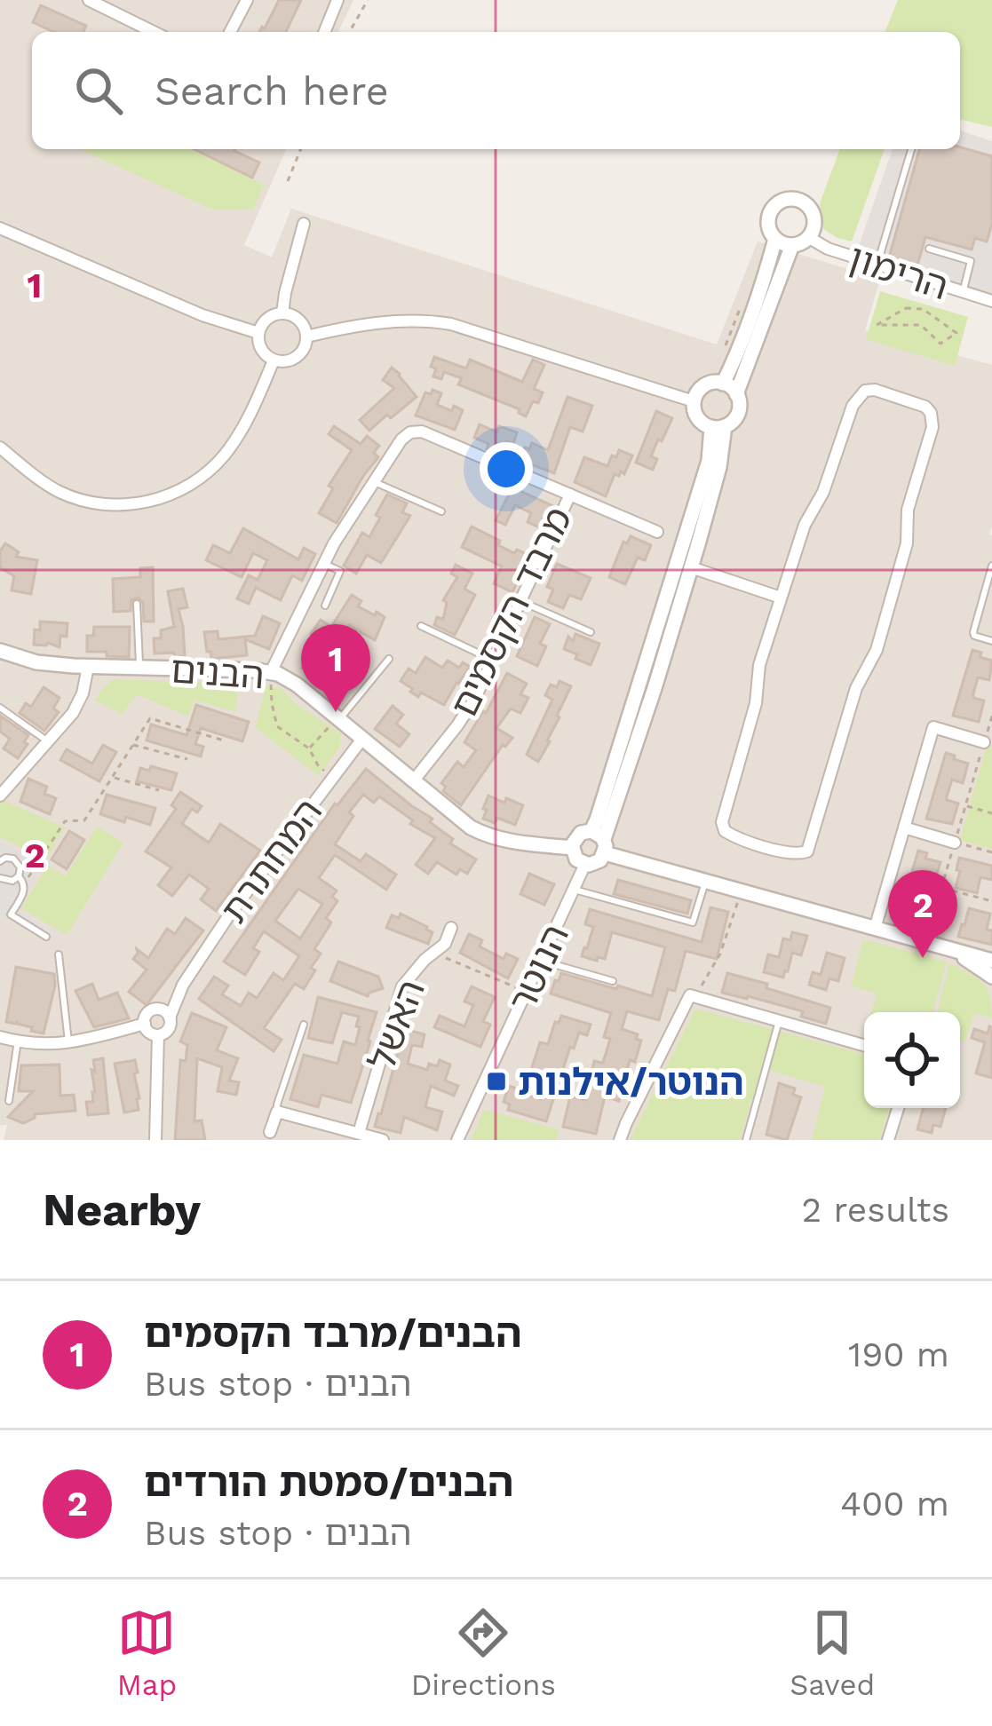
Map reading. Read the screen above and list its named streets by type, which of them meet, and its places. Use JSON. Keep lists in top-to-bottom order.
{
  "streets": {
    "street": [
      "הרימון",
      "מרבד הקסמים",
      "הבנים",
      "המחתרת",
      "הנוטר",
      "האשל"
    ]
  },
  "crossings": [
    ["מרבד הקסמים", "הבנים"],
    ["הבנים", "המחתרת"],
    ["הבנים", "הנוטר"]
  ],
  "places": {
    "transit": ["הנוטר/אילנות"]
  },
  "page": {
    "search": "Search here",
    "pins": ["1", "2"],
    "heading": ["Nearby", "2 results"],
    "list": [
      {
        "mark": "1",
        "name": "הבנים/מרבד הקסמים",
        "note": "Bus stop · הבנים",
        "value": "190 m"
      },
      {
        "mark": "2",
        "name": "הבנים/סמטת הורדים",
        "note": "Bus stop · הבנים",
        "value": "400 m"
      }
    ],
    "nav": ["Map", "Directions", "Saved"]
  },
  "grid": {
    "rows": ["1", "2"]
  }
}
